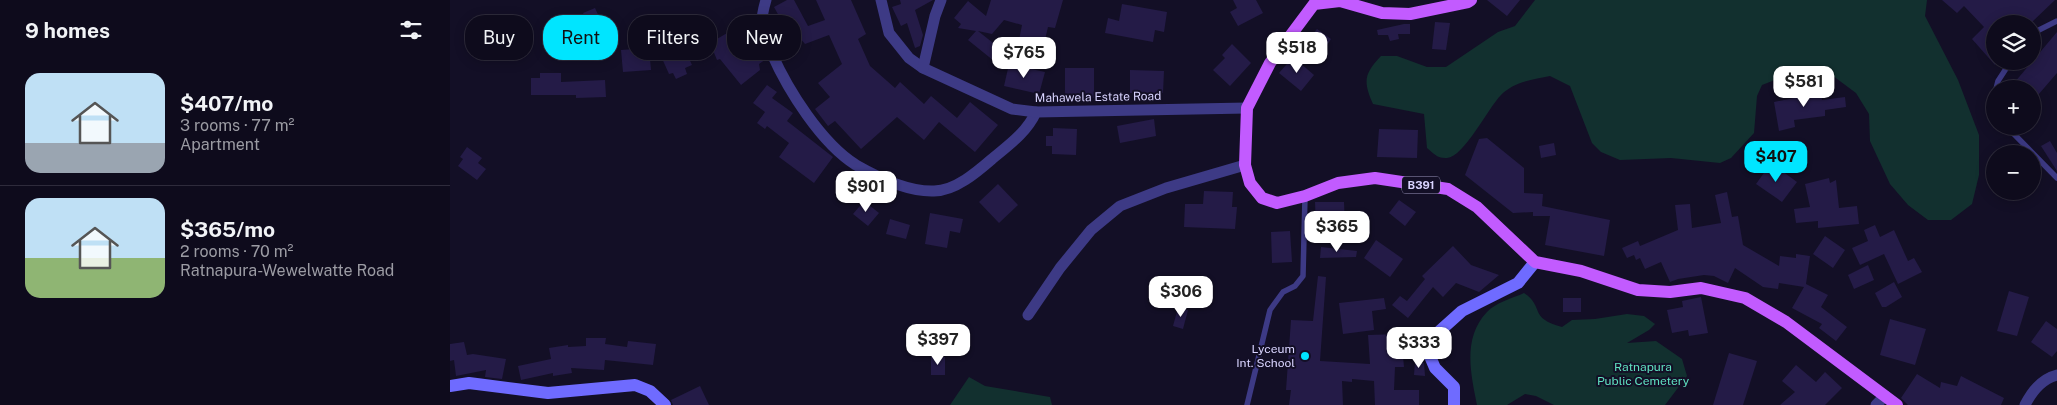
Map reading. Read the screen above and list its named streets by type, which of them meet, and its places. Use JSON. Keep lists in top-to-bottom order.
{
  "streets": {
    "main road": ["B391"],
    "street": ["Mahawela Estate Road"]
  },
  "crossings": [
    ["Mahawela Estate Road", "B391"]
  ],
  "parks": ["Ratnapura Public Cemetery"],
  "places": ["Lyceum Int. School"],
  "page": {
    "heading": "9 homes",
    "map_buttons": ["+", "−"],
    "chip": [
      "Buy",
      "Rent",
      "Filters",
      "New"
    ],
    "price": [
      "$518",
      "$765",
      "$581",
      "$407",
      "$901",
      "$365",
      "$306",
      "$397",
      "$333"
    ],
    "list": [
      {
        "name": "$407/mo",
        "note": "3 rooms · 77 m² · Apartment"
      },
      {
        "name": "$365/mo",
        "note": "2 rooms · 70 m² · Ratnapura-Wewelwatte Road"
      }
    ]
  }
}
